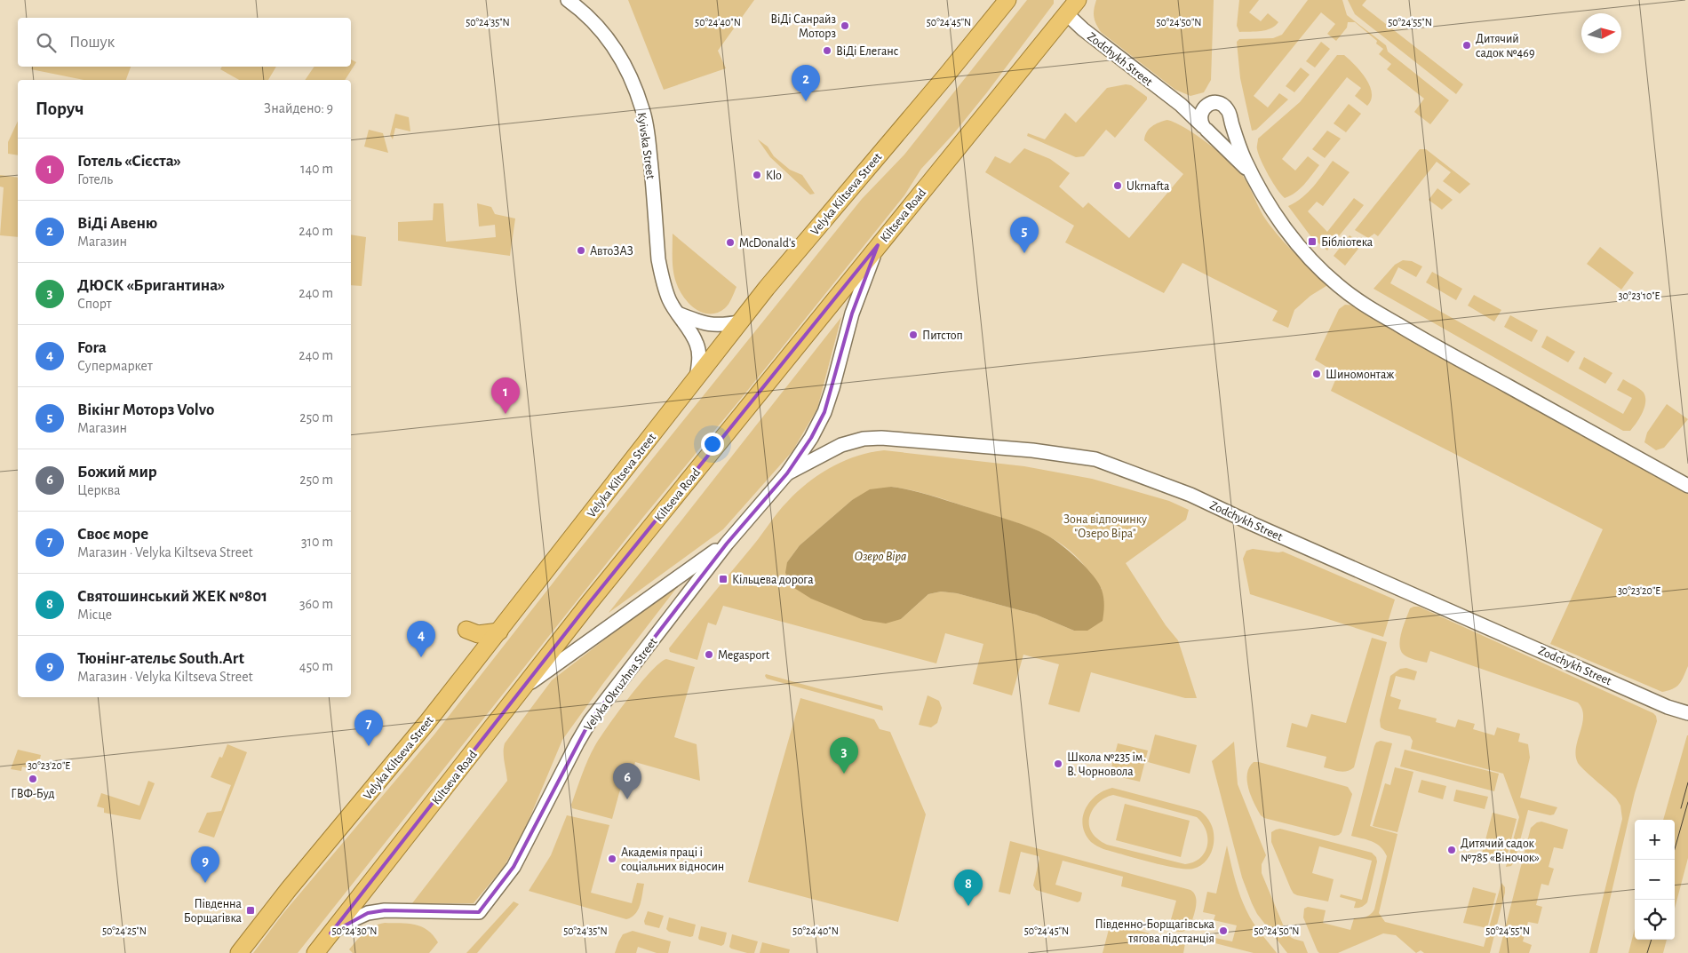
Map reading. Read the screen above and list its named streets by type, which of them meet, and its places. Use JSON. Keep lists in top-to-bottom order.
{
  "streets": {
    "highway": ["Velyka Kiltseva Street", "Kiltseva Road"],
    "main road": ["Zodchykh Street", "Kyivska Street", "Velyka Okruzhna Street"]
  },
  "crossings": [
    ["Zodchykh Street", "Kiltseva Road"],
    ["Zodchykh Street", "Velyka Okruzhna Street"],
    ["Kyivska Street", "Velyka Kiltseva Street"],
    ["Kiltseva Road", "Velyka Okruzhna Street"]
  ],
  "water": ["Озеро Віра"],
  "parks": ["Зона відпочинку \"Озеро Віра\""],
  "places": {
    "other": [
      "ВіДі Санрайз Моторз",
      "Дитячий садок №469",
      "ВіДі Елеганс",
      "Klo",
      "Ukrnafta",
      "McDonald's",
      "АвтоЗАЗ",
      "Питстоп",
      "Шиномонтаж",
      "Megasport",
      "Школа №235 ім. В. Чорновола",
      "ГВФ-Буд",
      "Дитячий садок №785 «Віночок»",
      "Академія праці і соціальних відносин",
      "Південно-Борщагівська тягова підстанція"
    ],
    "transit": ["Бібліотека", "Кільцева дорога", "Південна Борщагівка"]
  },
  "north": "right",
  "page": {
    "search": "Пошук",
    "pins": [
      "2",
      "5",
      "1",
      "4",
      "7",
      "3",
      "6",
      "9",
      "8"
    ],
    "heading": ["Поруч", "Знайдено: 9"],
    "list": [
      {
        "mark": "1",
        "name": "Готель «Сієста»",
        "note": "Готель",
        "value": "140 m"
      },
      {
        "mark": "2",
        "name": "ВіДі Авеню",
        "note": "Магазин",
        "value": "240 m"
      },
      {
        "mark": "3",
        "name": "ДЮСК «Бригантина»",
        "note": "Спорт",
        "value": "240 m"
      },
      {
        "mark": "4",
        "name": "Fora",
        "note": "Супермаркет",
        "value": "240 m"
      },
      {
        "mark": "5",
        "name": "Вікінг Моторз Volvo",
        "note": "Магазин",
        "value": "250 m"
      },
      {
        "mark": "6",
        "name": "Божий мир",
        "note": "Церква",
        "value": "250 m"
      },
      {
        "mark": "7",
        "name": "Своє море",
        "note": "Магазин · Velyka Kiltseva Street",
        "value": "310 m"
      },
      {
        "mark": "8",
        "name": "Святошинський ЖЕК №801",
        "note": "Місце",
        "value": "360 m"
      },
      {
        "mark": "9",
        "name": "Тюнінг-ательє South.Art",
        "note": "Магазин · Velyka Kiltseva Street",
        "value": "450 m"
      }
    ],
    "map_buttons": ["+", "−"]
  },
  "coordinates": [
    "50°24'35\"N",
    "50°24'40\"N",
    "50°24'45\"N",
    "50°24'50\"N",
    "50°24'55\"N",
    "30°23'10\"E",
    "30°23'20\"E",
    "50°24'25\"N",
    "50°24'30\"N"
  ]
}
